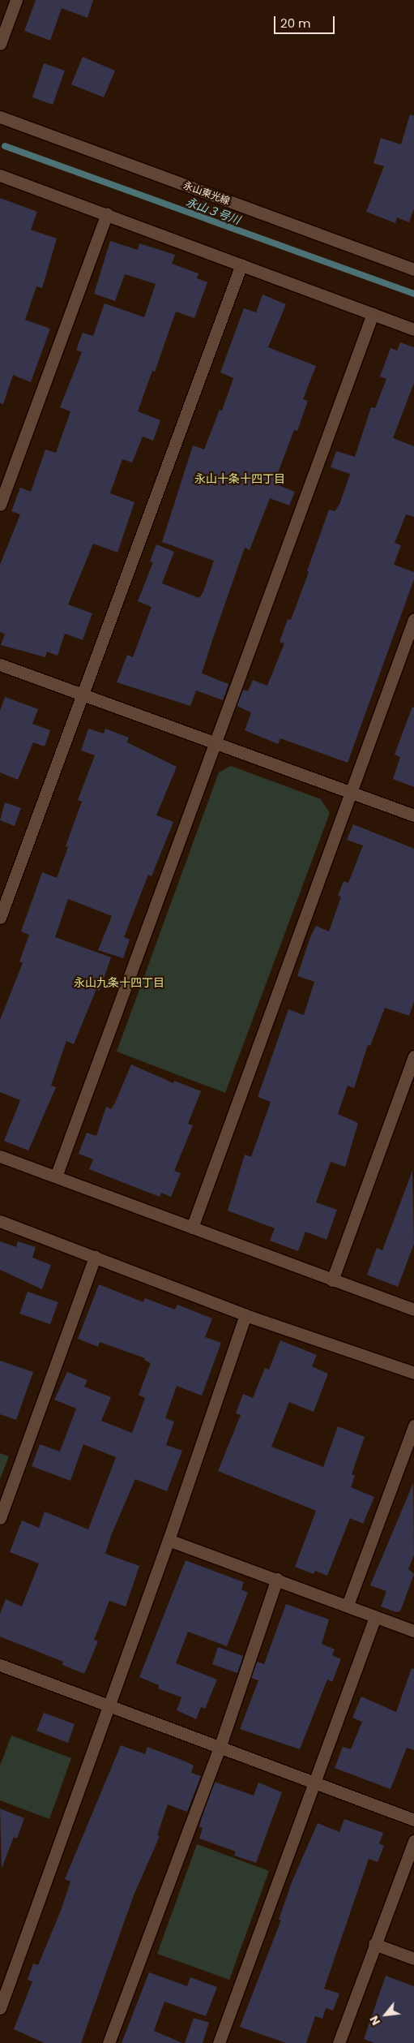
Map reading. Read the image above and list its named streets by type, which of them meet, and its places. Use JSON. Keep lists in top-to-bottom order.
{
  "streets": {
    "street": ["永山東光線"]
  },
  "districts": ["永山十条十四丁目", "永山九条十四丁目"],
  "water": ["永山３号川"],
  "scale_bar": "20 m",
  "north": "bottom left"
}
